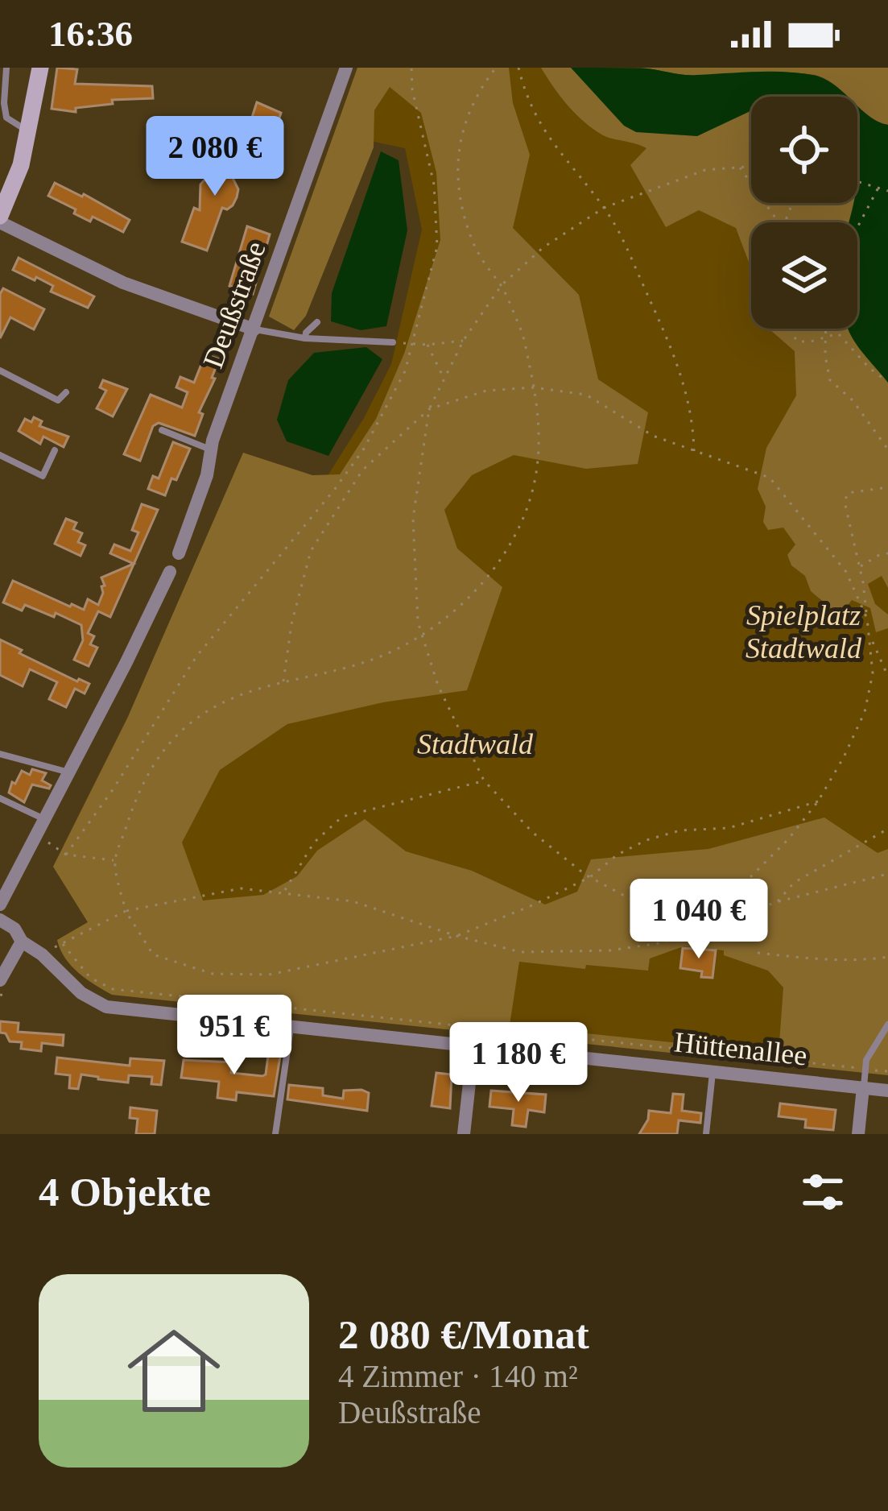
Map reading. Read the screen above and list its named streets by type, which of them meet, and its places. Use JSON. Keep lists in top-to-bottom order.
{
  "streets": {
    "street": ["Deußstraße", "Hüttenallee"]
  },
  "parks": ["Spielplatz Stadtwald", "Stadtwald"],
  "page": {
    "status": "16:36",
    "price": [
      "2 080 €",
      "1 040 €",
      "951 €",
      "1 180 €"
    ],
    "heading": "4 Objekte",
    "list": [
      {
        "name": "2 080 €/Monat",
        "note": "4 Zimmer · 140 m² · Deußstraße"
      }
    ]
  }
}
